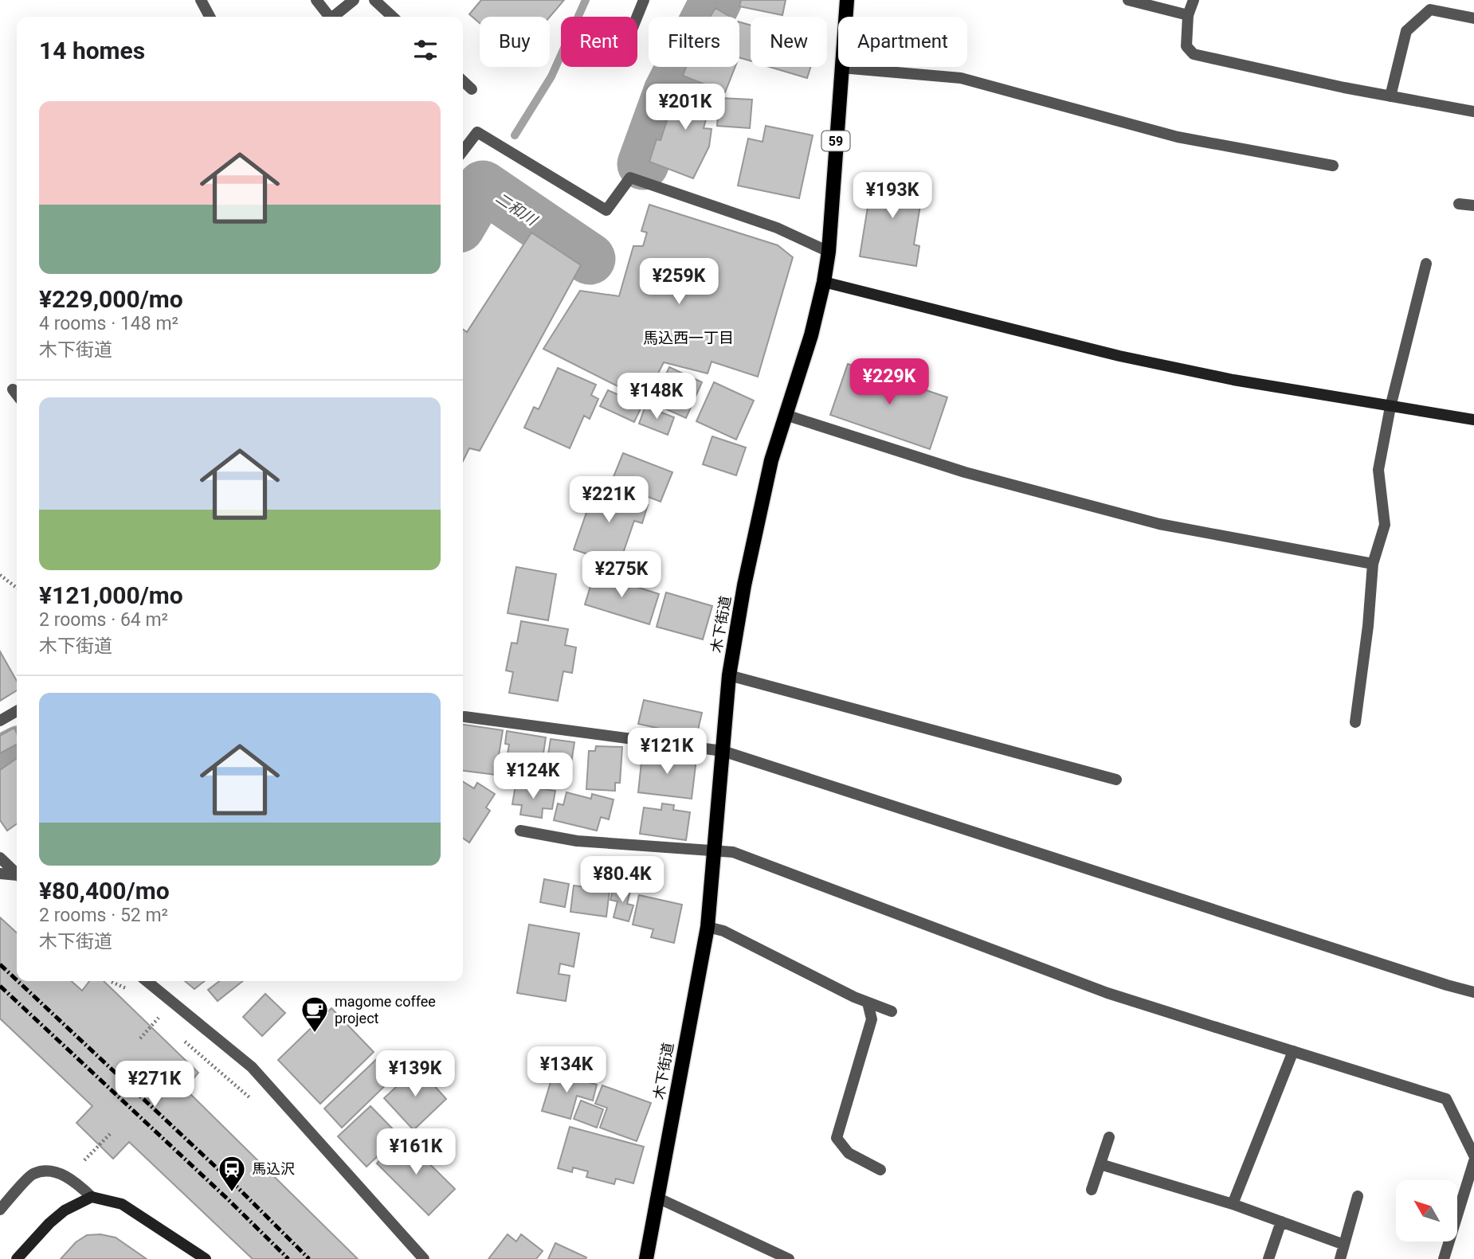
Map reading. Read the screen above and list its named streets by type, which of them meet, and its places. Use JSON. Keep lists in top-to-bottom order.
{
  "streets": {
    "main road": ["59", "木下街道"]
  },
  "districts": ["馬込西一丁目"],
  "water": ["二和川"],
  "places": {
    "cafe": ["magome coffee project"],
    "station": ["馬込沢"]
  },
  "north": "top left",
  "page": {
    "chip": [
      "Buy",
      "Rent",
      "Filters",
      "New",
      "Apartment"
    ],
    "heading": "14 homes",
    "price": [
      "¥201K",
      "¥193K",
      "¥259K",
      "¥229K",
      "¥148K",
      "¥221K",
      "¥275K",
      "¥121K",
      "¥124K",
      "¥80.4K",
      "¥134K",
      "¥139K",
      "¥271K",
      "¥161K"
    ],
    "list": [
      {
        "name": "¥229,000/mo",
        "note": "4 rooms · 148 m² · 木下街道"
      },
      {
        "name": "¥121,000/mo",
        "note": "2 rooms · 64 m² · 木下街道"
      },
      {
        "name": "¥80,400/mo",
        "note": "2 rooms · 52 m² · 木下街道"
      }
    ]
  }
}
